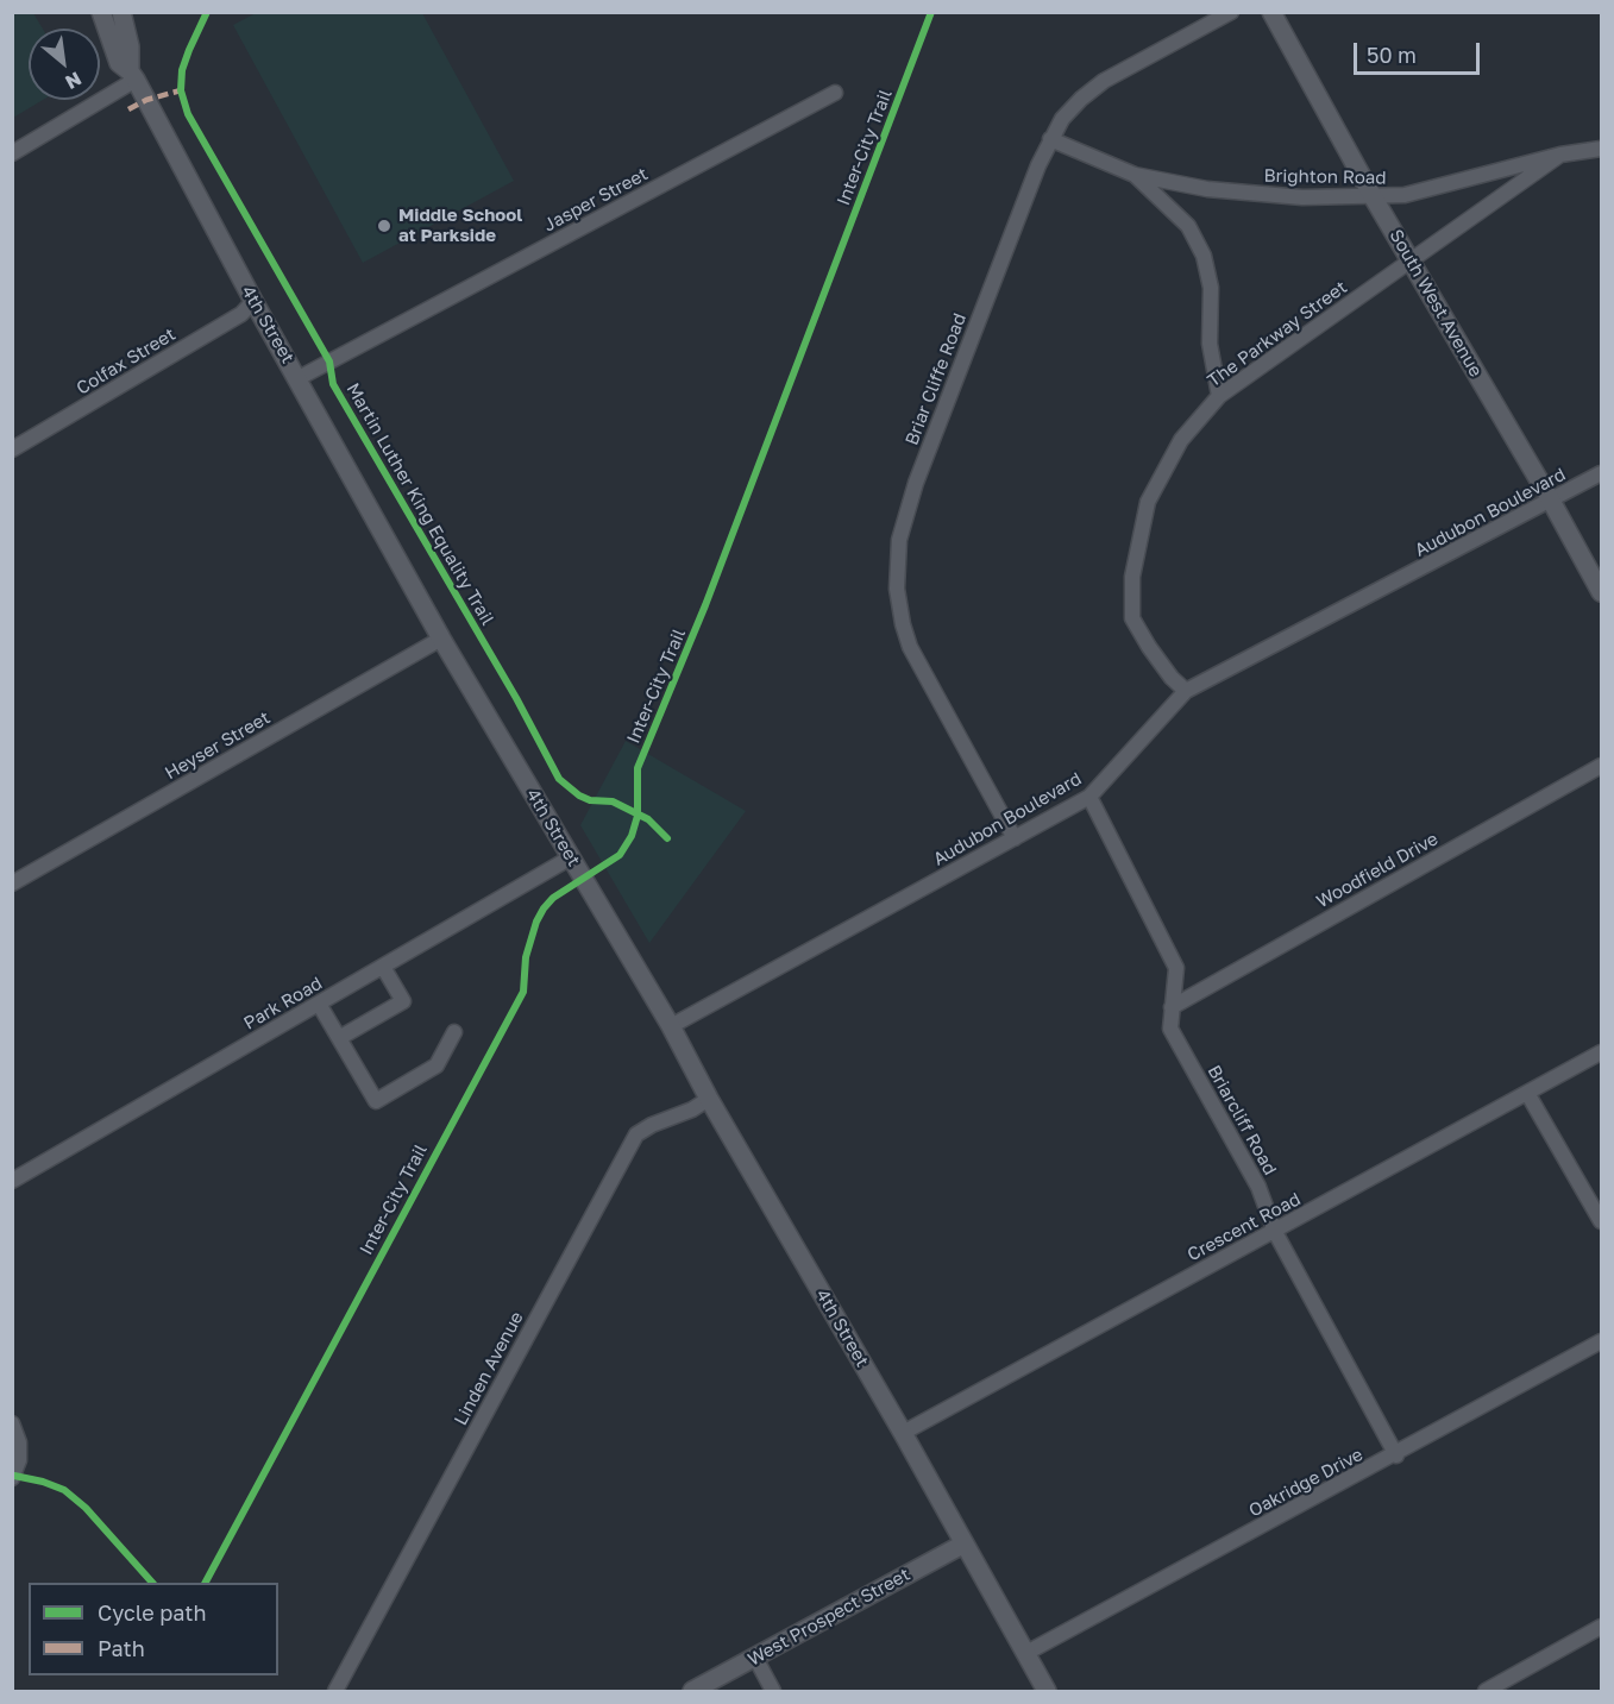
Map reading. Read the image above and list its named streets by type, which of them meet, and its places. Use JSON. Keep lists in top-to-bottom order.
{
  "streets": {
    "street": [
      "Brighton Road",
      "Jasper Street",
      "South West Avenue",
      "4th Street",
      "The Parkway Street",
      "Colfax Street",
      "Briar Cliffe Road",
      "Audubon Boulevard",
      "Heyser Street",
      "Woodfield Drive",
      "Park Road",
      "Briarcliff Road",
      "Crescent Road",
      "Linden Avenue",
      "Oakridge Drive",
      "West Prospect Street"
    ],
    "cycle path": ["Inter-City Trail", "Martin Luther King Equality Trail"]
  },
  "crossings": [
    ["Brighton Road", "South West Avenue"],
    ["Brighton Road", "The Parkway Street"],
    ["Brighton Road", "Briar Cliffe Road"],
    ["Jasper Street", "4th Street"],
    ["South West Avenue", "The Parkway Street"],
    ["South West Avenue", "Audubon Boulevard"],
    ["4th Street", "Colfax Street"],
    ["4th Street", "Audubon Boulevard"],
    ["4th Street", "Heyser Street"],
    ["4th Street", "Park Road"],
    ["4th Street", "Crescent Road"],
    ["4th Street", "Linden Avenue"],
    ["4th Street", "Oakridge Drive"],
    ["4th Street", "West Prospect Street"],
    ["The Parkway Street", "Audubon Boulevard"],
    ["Briar Cliffe Road", "Audubon Boulevard"],
    ["Audubon Boulevard", "Briarcliff Road"],
    ["Woodfield Drive", "Briarcliff Road"],
    ["Briarcliff Road", "Crescent Road"],
    ["Briarcliff Road", "Oakridge Drive"]
  ],
  "places": ["Middle School at Parkside"],
  "legend": ["Cycle path", "Path"],
  "scale_bar": "50 m",
  "north": "bottom right"
}
